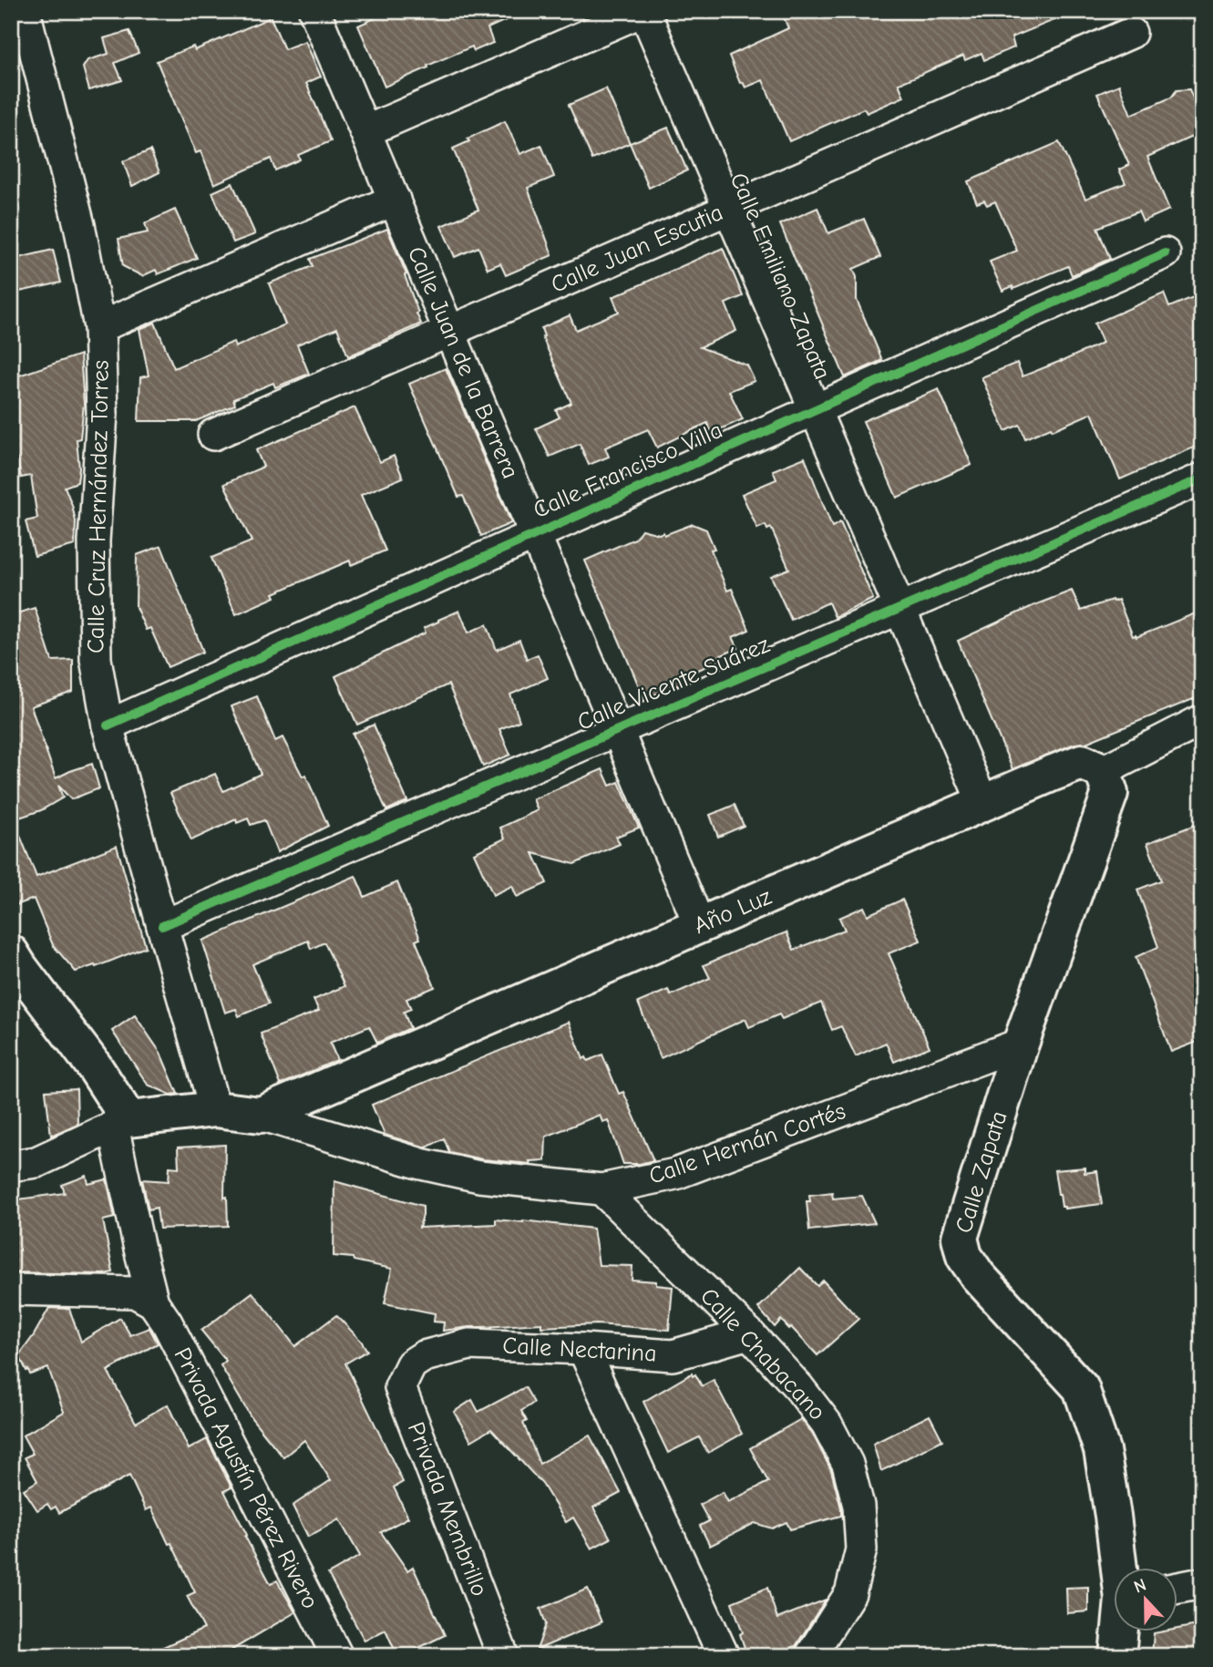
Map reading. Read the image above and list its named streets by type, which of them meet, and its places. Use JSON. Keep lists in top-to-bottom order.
{
  "streets": {
    "main road": ["Año Luz", "Calle Hernán Cortés", "Calle Zapata"],
    "street": [
      "Calle Juan Escutia",
      "Calle Emiliano Zapata",
      "Calle Juan de la Barrera",
      "Calle Francisco Villa",
      "Calle Cruz Hernández Torres",
      "Calle Vicente Suárez",
      "Calle Nectarina",
      "Calle Chabacano",
      "Privada Agustín Pérez Rivero",
      "Privada Membrillo"
    ]
  },
  "crossings": [
    ["Calle Juan Escutia", "Calle Emiliano Zapata"],
    ["Calle Juan Escutia", "Calle Juan de la Barrera"],
    ["Calle Emiliano Zapata", "Calle Francisco Villa"],
    ["Calle Emiliano Zapata", "Calle Vicente Suárez"],
    ["Calle Emiliano Zapata", "Año Luz"],
    ["Calle Juan de la Barrera", "Calle Francisco Villa"],
    ["Calle Juan de la Barrera", "Calle Vicente Suárez"],
    ["Calle Juan de la Barrera", "Año Luz"],
    ["Calle Francisco Villa", "Calle Cruz Hernández Torres"],
    ["Calle Cruz Hernández Torres", "Calle Vicente Suárez"],
    ["Calle Cruz Hernández Torres", "Calle Hernán Cortés"],
    ["Año Luz", "Calle Hernán Cortés"],
    ["Año Luz", "Calle Zapata"],
    ["Calle Hernán Cortés", "Calle Zapata"],
    ["Calle Hernán Cortés", "Calle Chabacano"],
    ["Calle Hernán Cortés", "Privada Agustín Pérez Rivero"],
    ["Calle Nectarina", "Calle Chabacano"],
    ["Calle Nectarina", "Privada Membrillo"]
  ],
  "north": "top"
}
